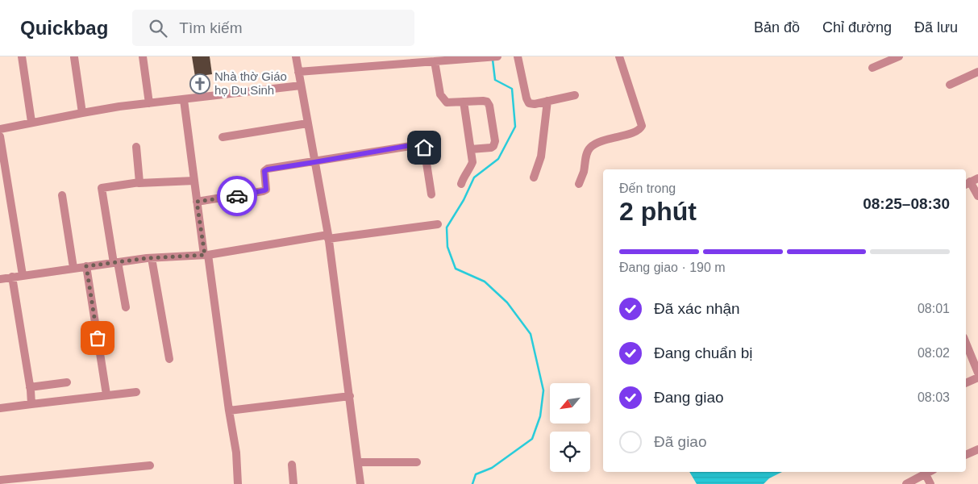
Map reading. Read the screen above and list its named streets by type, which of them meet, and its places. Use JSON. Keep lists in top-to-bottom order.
{
  "places": {
    "church": ["Nhà thờ Giáo họ Du Sinh"]
  },
  "north": "bottom left",
  "page": {
    "header": "Quickbag",
    "search": "Tìm kiếm",
    "nav": ["Bản đồ", "Chỉ đường", "Đã lưu"],
    "heading": ["2 phút", "Đến trong", "08:25–08:30"],
    "bar": "Đang giao · 190 m",
    "list": [
      ["Đã xác nhận", "08:01"],
      ["Đang chuẩn bị", "08:02"],
      ["Đang giao", "08:03"],
      "Đã giao"
    ]
  }
}
